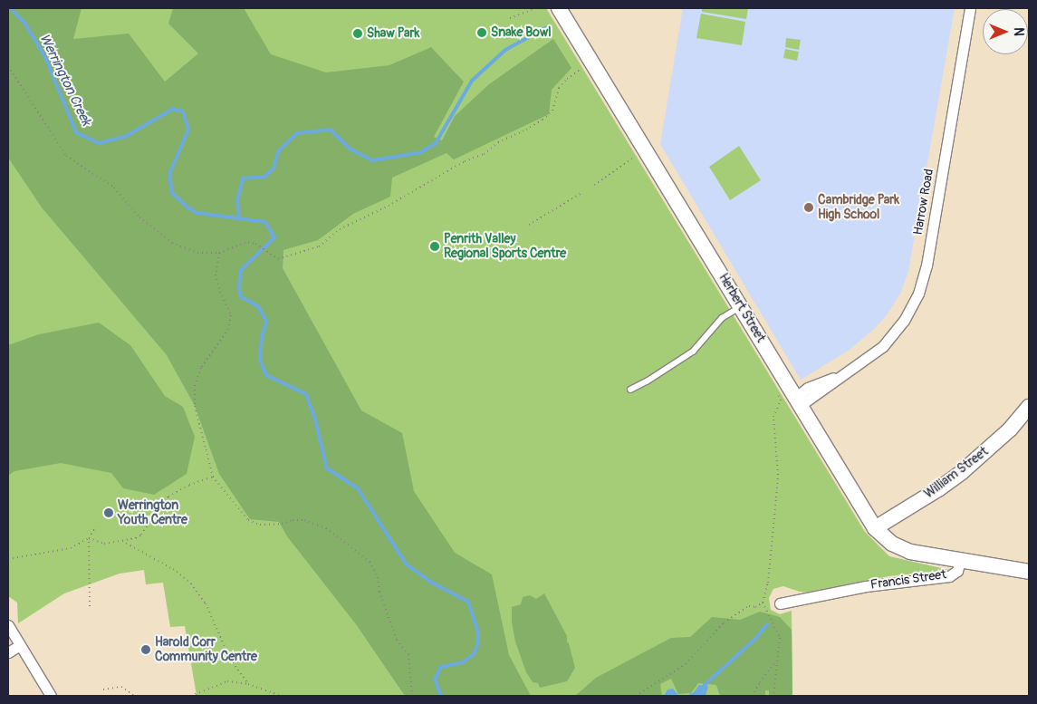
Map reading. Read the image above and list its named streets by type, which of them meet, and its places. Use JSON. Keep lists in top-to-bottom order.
{
  "streets": {
    "street": [
      "Harrow Road",
      "Herbert Street",
      "William Street",
      "Francis Street"
    ]
  },
  "crossings": [
    ["Harrow Road", "Herbert Street"],
    ["Herbert Street", "William Street"],
    ["Herbert Street", "Francis Street"]
  ],
  "water": ["Werrington Creek"],
  "places": [
    "Snake Bowl",
    "Shaw Park",
    "Cambridge Park High School",
    "Penrith Valley Regional Sports Centre",
    "Werrington Youth Centre",
    "Harold Corr Community Centre"
  ],
  "north": "right"
}
